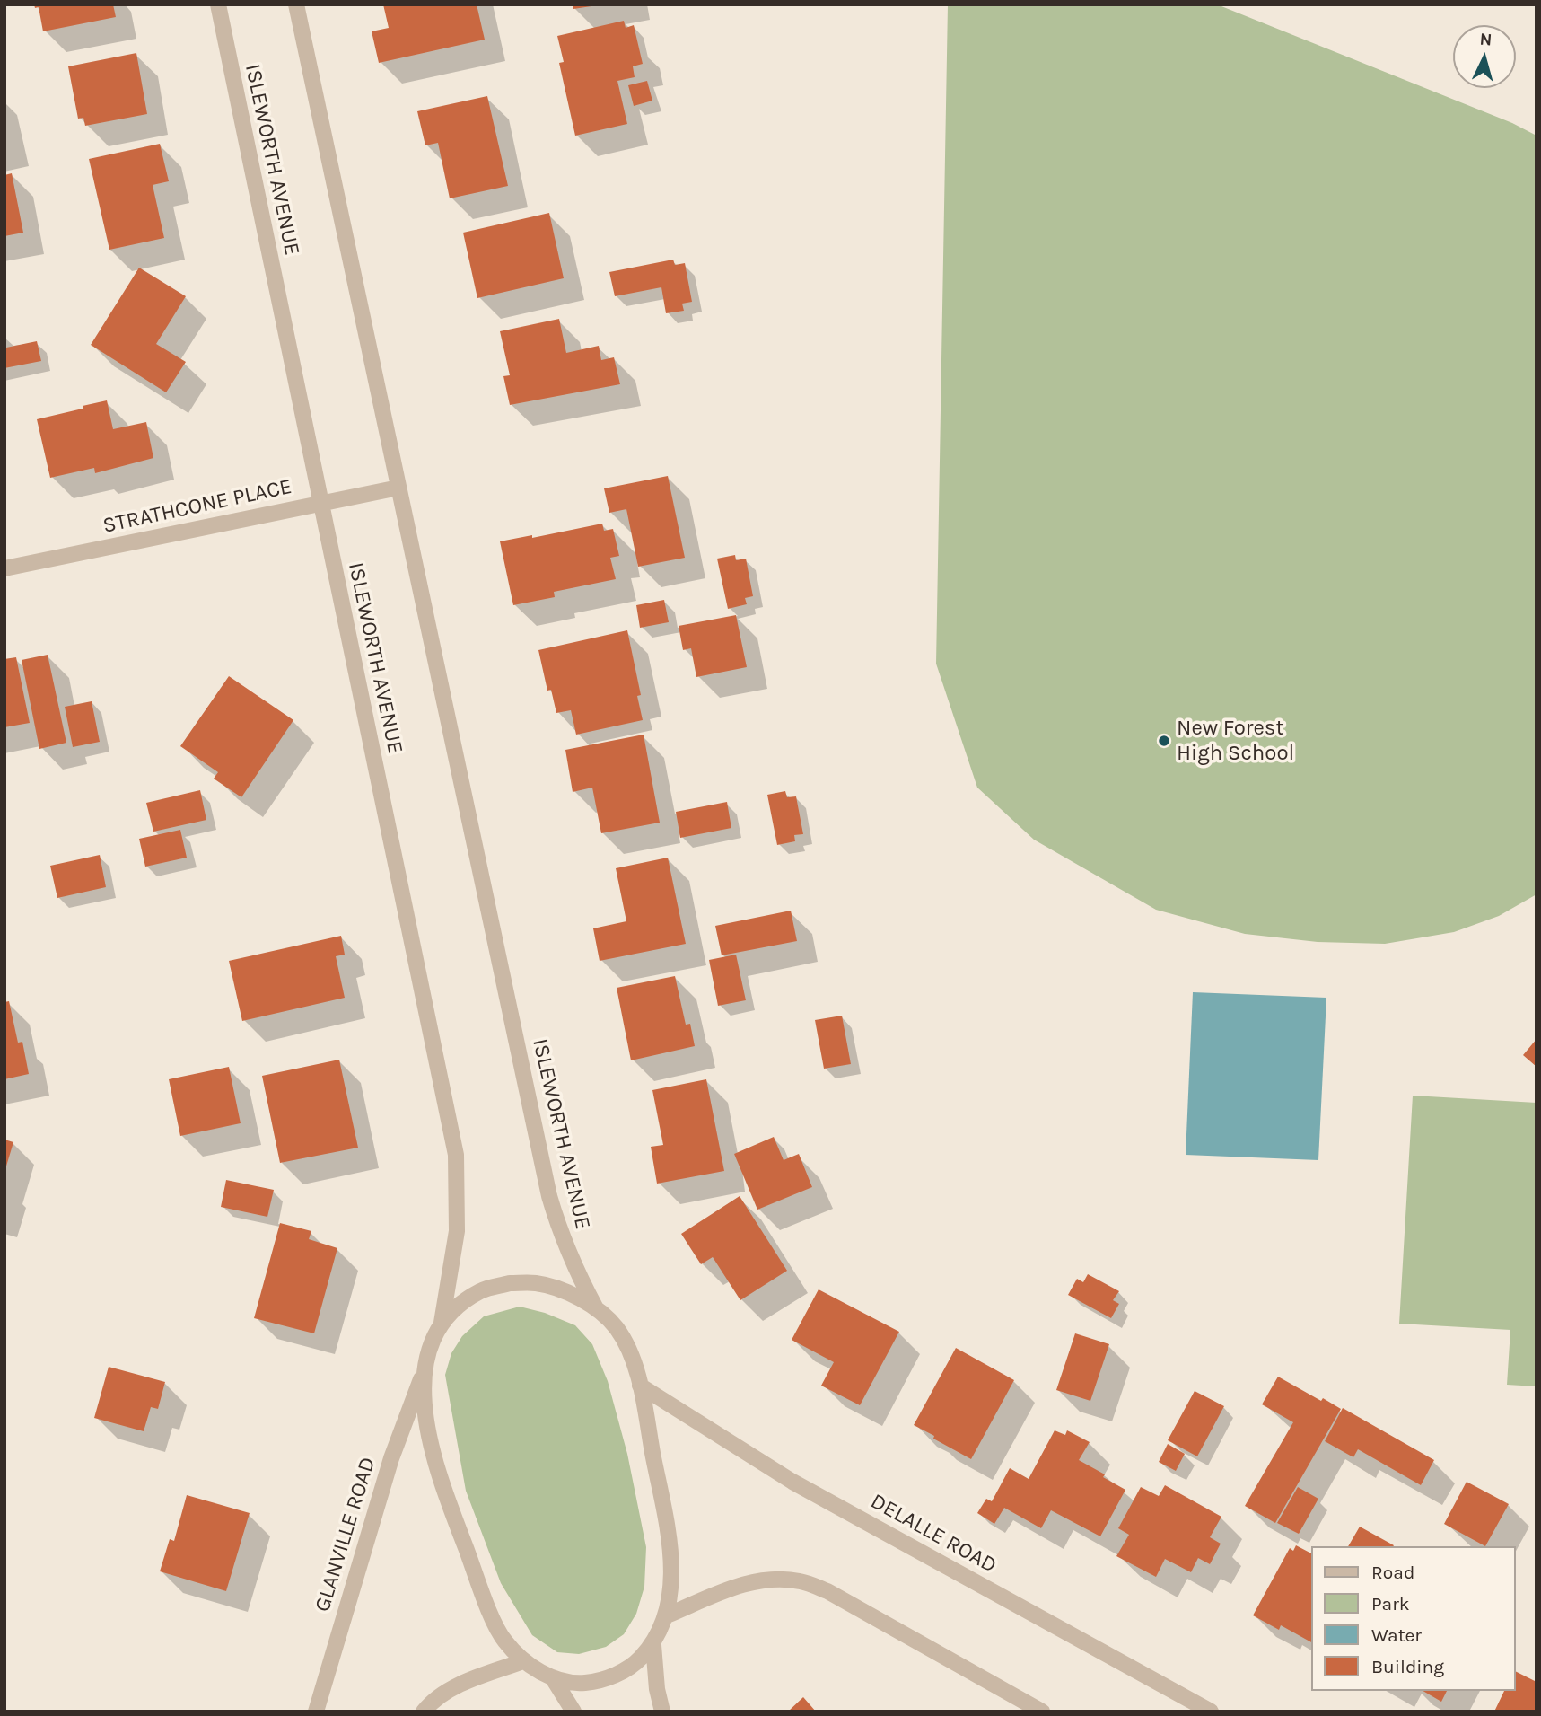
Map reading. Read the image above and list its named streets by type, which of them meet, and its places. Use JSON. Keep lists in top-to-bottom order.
{
  "streets": {
    "street": [
      "ISLEWORTH AVENUE",
      "STRATHCONE PLACE",
      "DELALLE ROAD",
      "GLANVILLE ROAD"
    ]
  },
  "crossings": [
    ["ISLEWORTH AVENUE", "STRATHCONE PLACE"]
  ],
  "places": ["New Forest High School"],
  "legend": [
    "Road",
    "Park",
    "Water",
    "Building"
  ],
  "north": "top"
}
